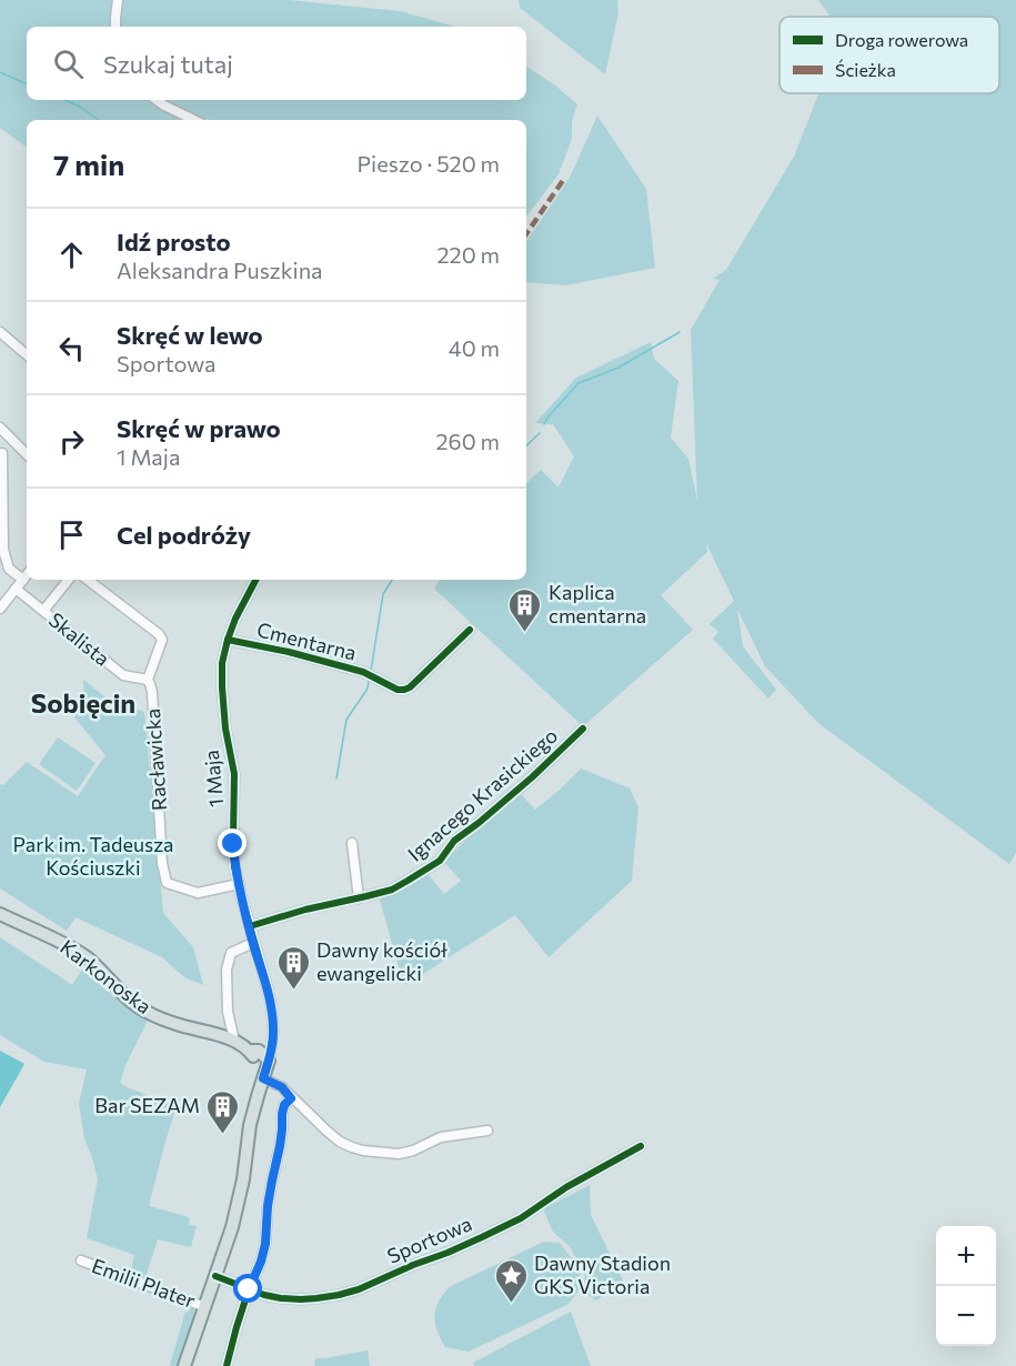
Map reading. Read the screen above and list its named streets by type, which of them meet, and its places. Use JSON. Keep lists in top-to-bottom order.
{
  "streets": {
    "main road": ["1 Maja", "Karkonoska"],
    "street": [
      "Skalista",
      "Cmentarna",
      "Racławicka",
      "Ignacego Krasickiego",
      "Sportowa",
      "Emilii Plater"
    ]
  },
  "crossings": [
    ["Skalista", "Racławicka"],
    ["Cmentarna", "1 Maja"],
    ["Racławicka", "1 Maja"],
    ["1 Maja", "Ignacego Krasickiego"],
    ["1 Maja", "Karkonoska"],
    ["1 Maja", "Sportowa"],
    ["1 Maja", "Emilii Plater"]
  ],
  "districts": ["Sobięcin"],
  "parks": ["Park im. Tadeusza Kościuszki"],
  "places": {
    "building": ["Kaplica cmentarna", "Dawny kościół ewangelicki", "Bar SEZAM"],
    "place": ["Dawny Stadion GKS Victoria"]
  },
  "legend": ["Droga rowerowa", "Ścieżka"],
  "page": {
    "search": "Szukaj tutaj",
    "heading": ["7 min", "Pieszo · 520 m"],
    "list": [
      ["Idź prosto", "Aleksandra Puszkina", "220 m"],
      ["Skręć w lewo", "Sportowa", "40 m"],
      ["Skręć w prawo", "1 Maja", "260 m"],
      "Cel podróży"
    ],
    "map_buttons": ["+", "−"]
  }
}
